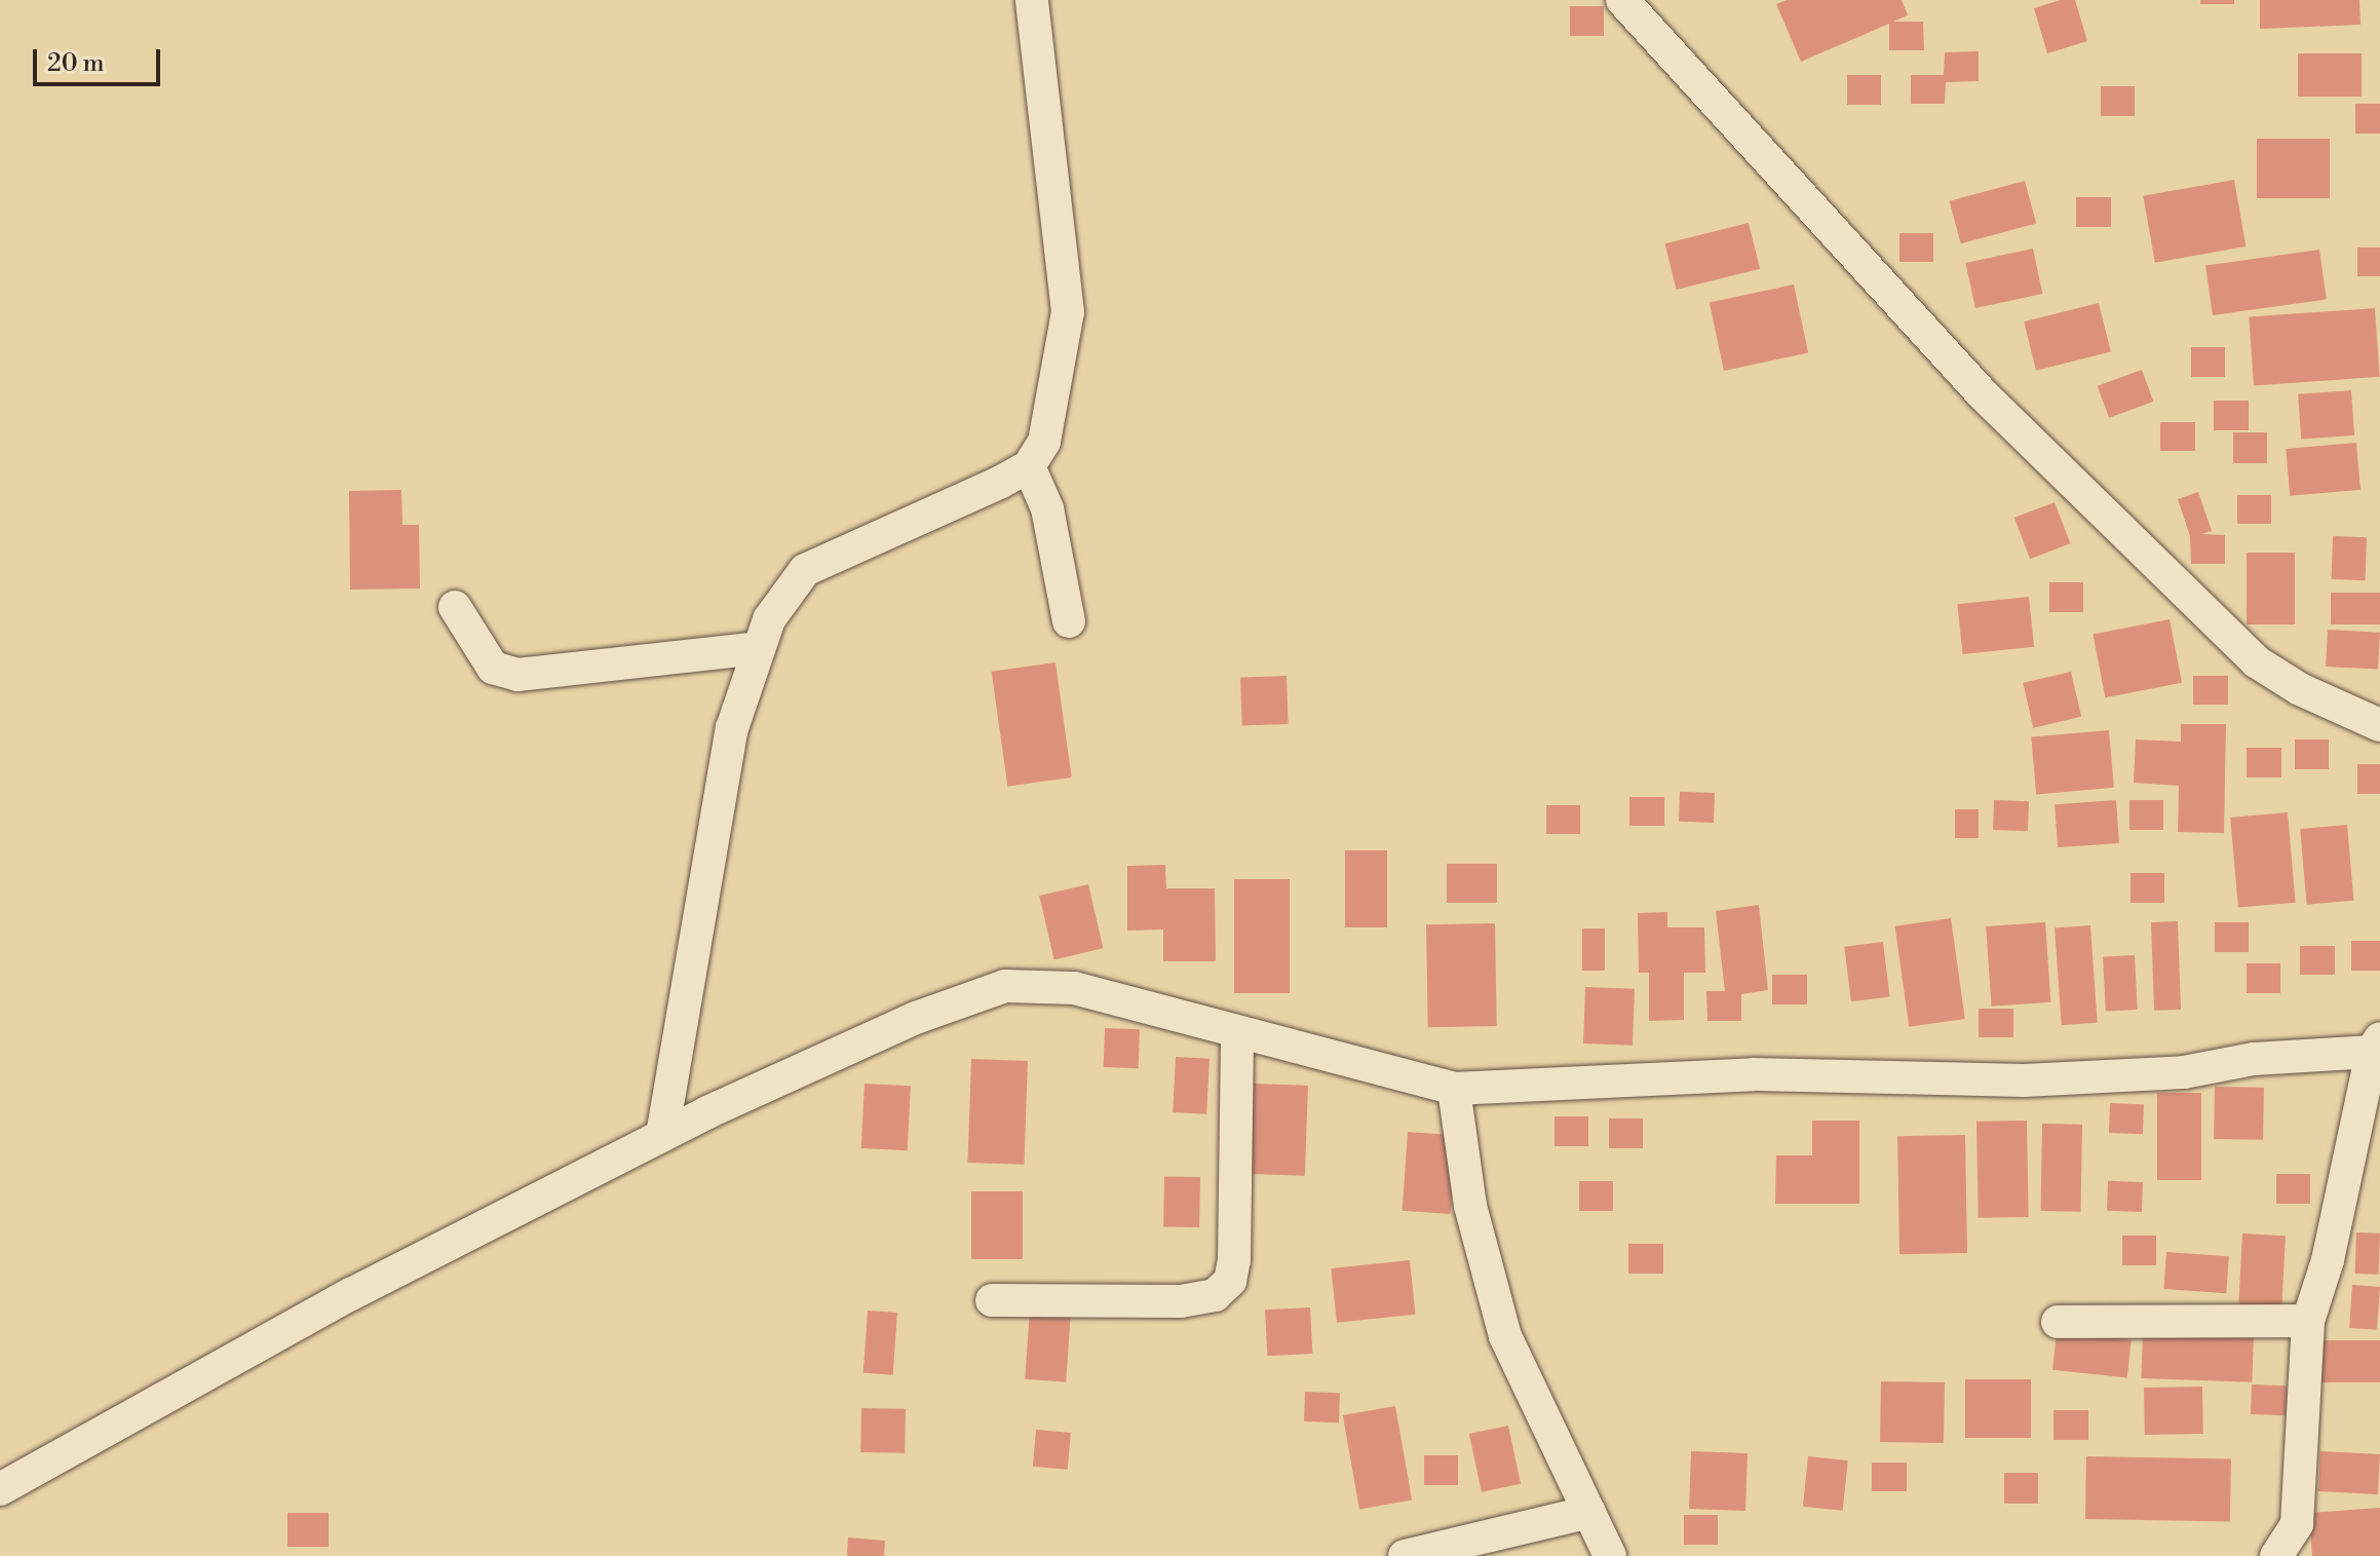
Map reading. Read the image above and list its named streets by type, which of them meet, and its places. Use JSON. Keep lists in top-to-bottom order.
{
  "scale_bar": "20 m"
}
